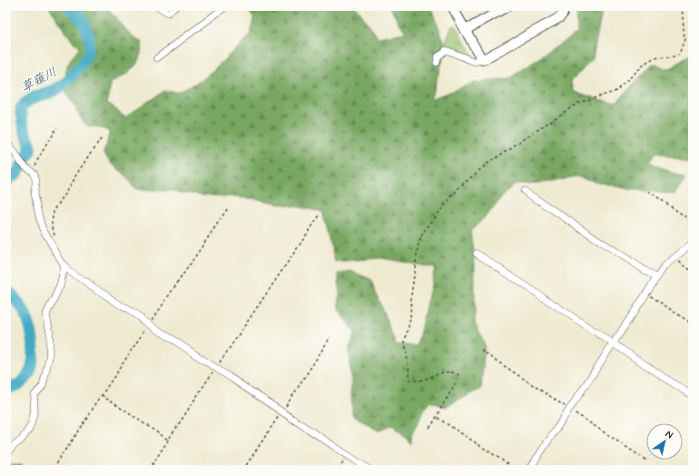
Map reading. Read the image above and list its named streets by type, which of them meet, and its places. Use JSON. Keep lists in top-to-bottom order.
{
  "water": ["草薙川"],
  "north": "top right"
}
